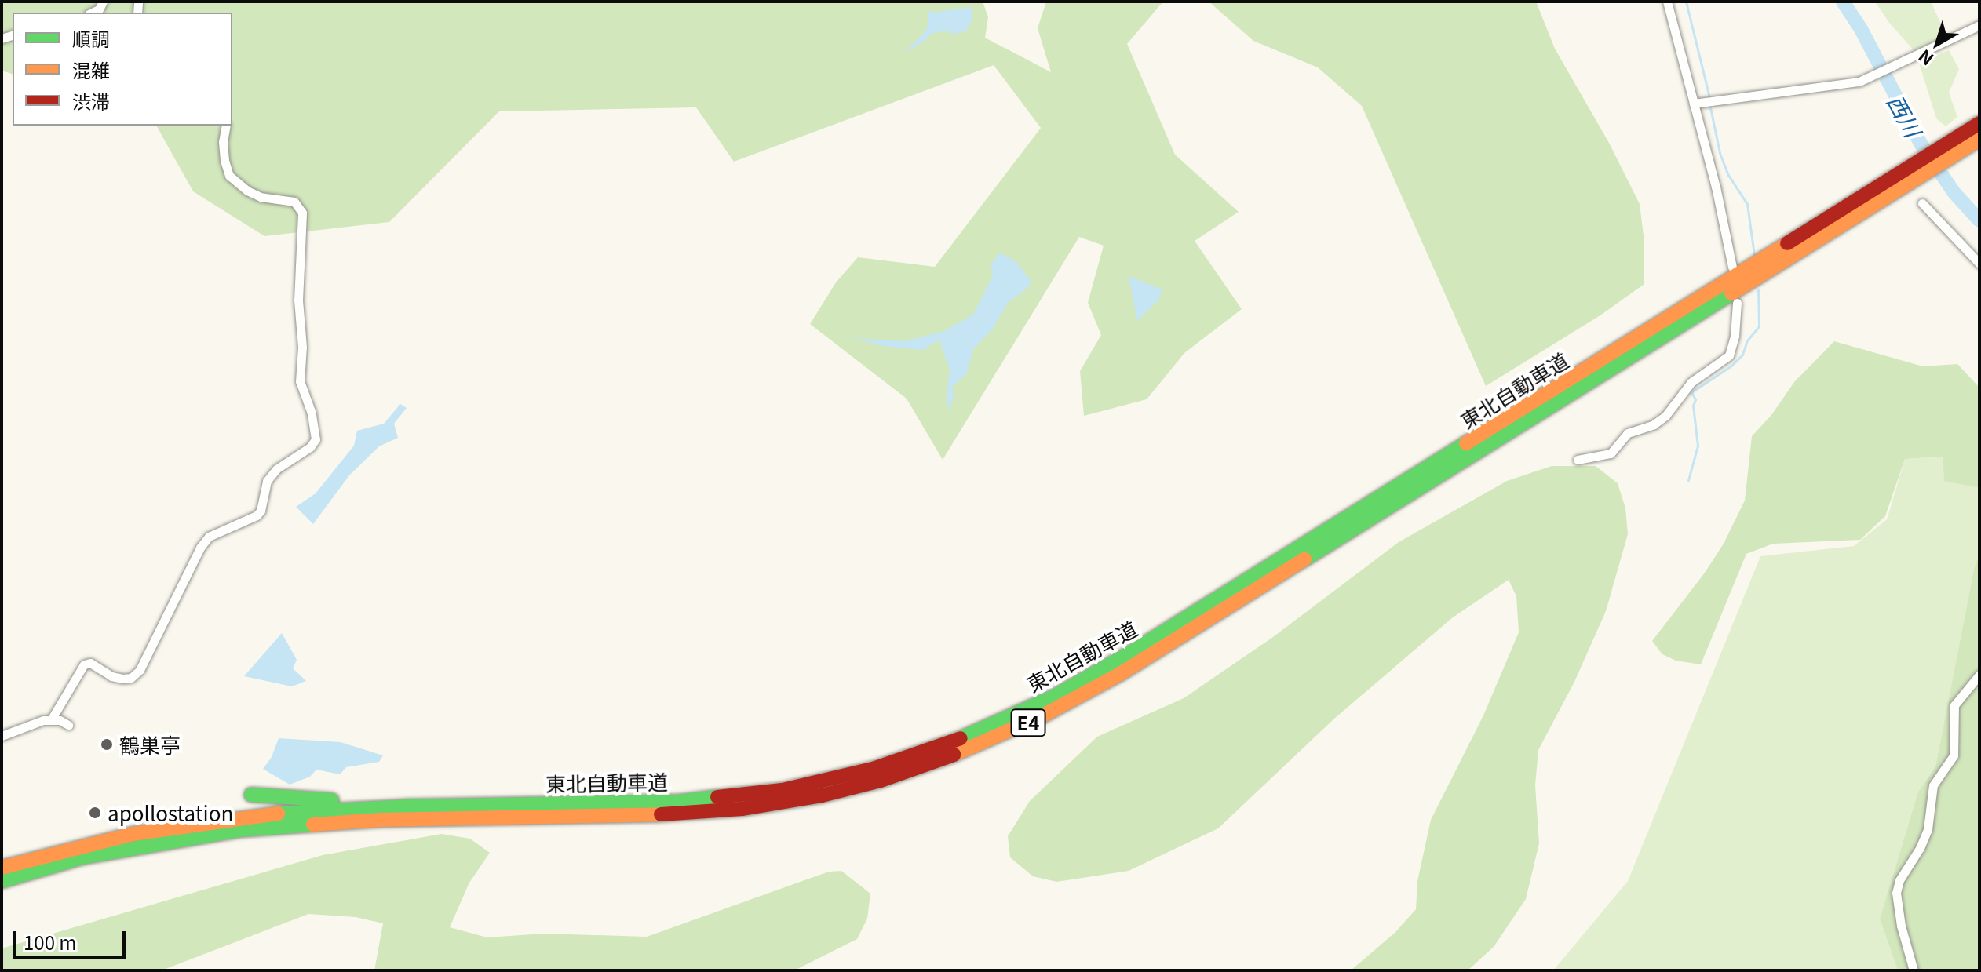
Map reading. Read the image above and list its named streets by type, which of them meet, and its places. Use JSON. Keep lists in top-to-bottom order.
{
  "streets": {
    "highway": ["東北自動車道", "E4"]
  },
  "water": ["西川"],
  "places": ["鶴巣亭", "apollostation"],
  "legend": ["順調", "混雑", "渋滞"],
  "scale_bar": "100 m",
  "north": "bottom left"
}
